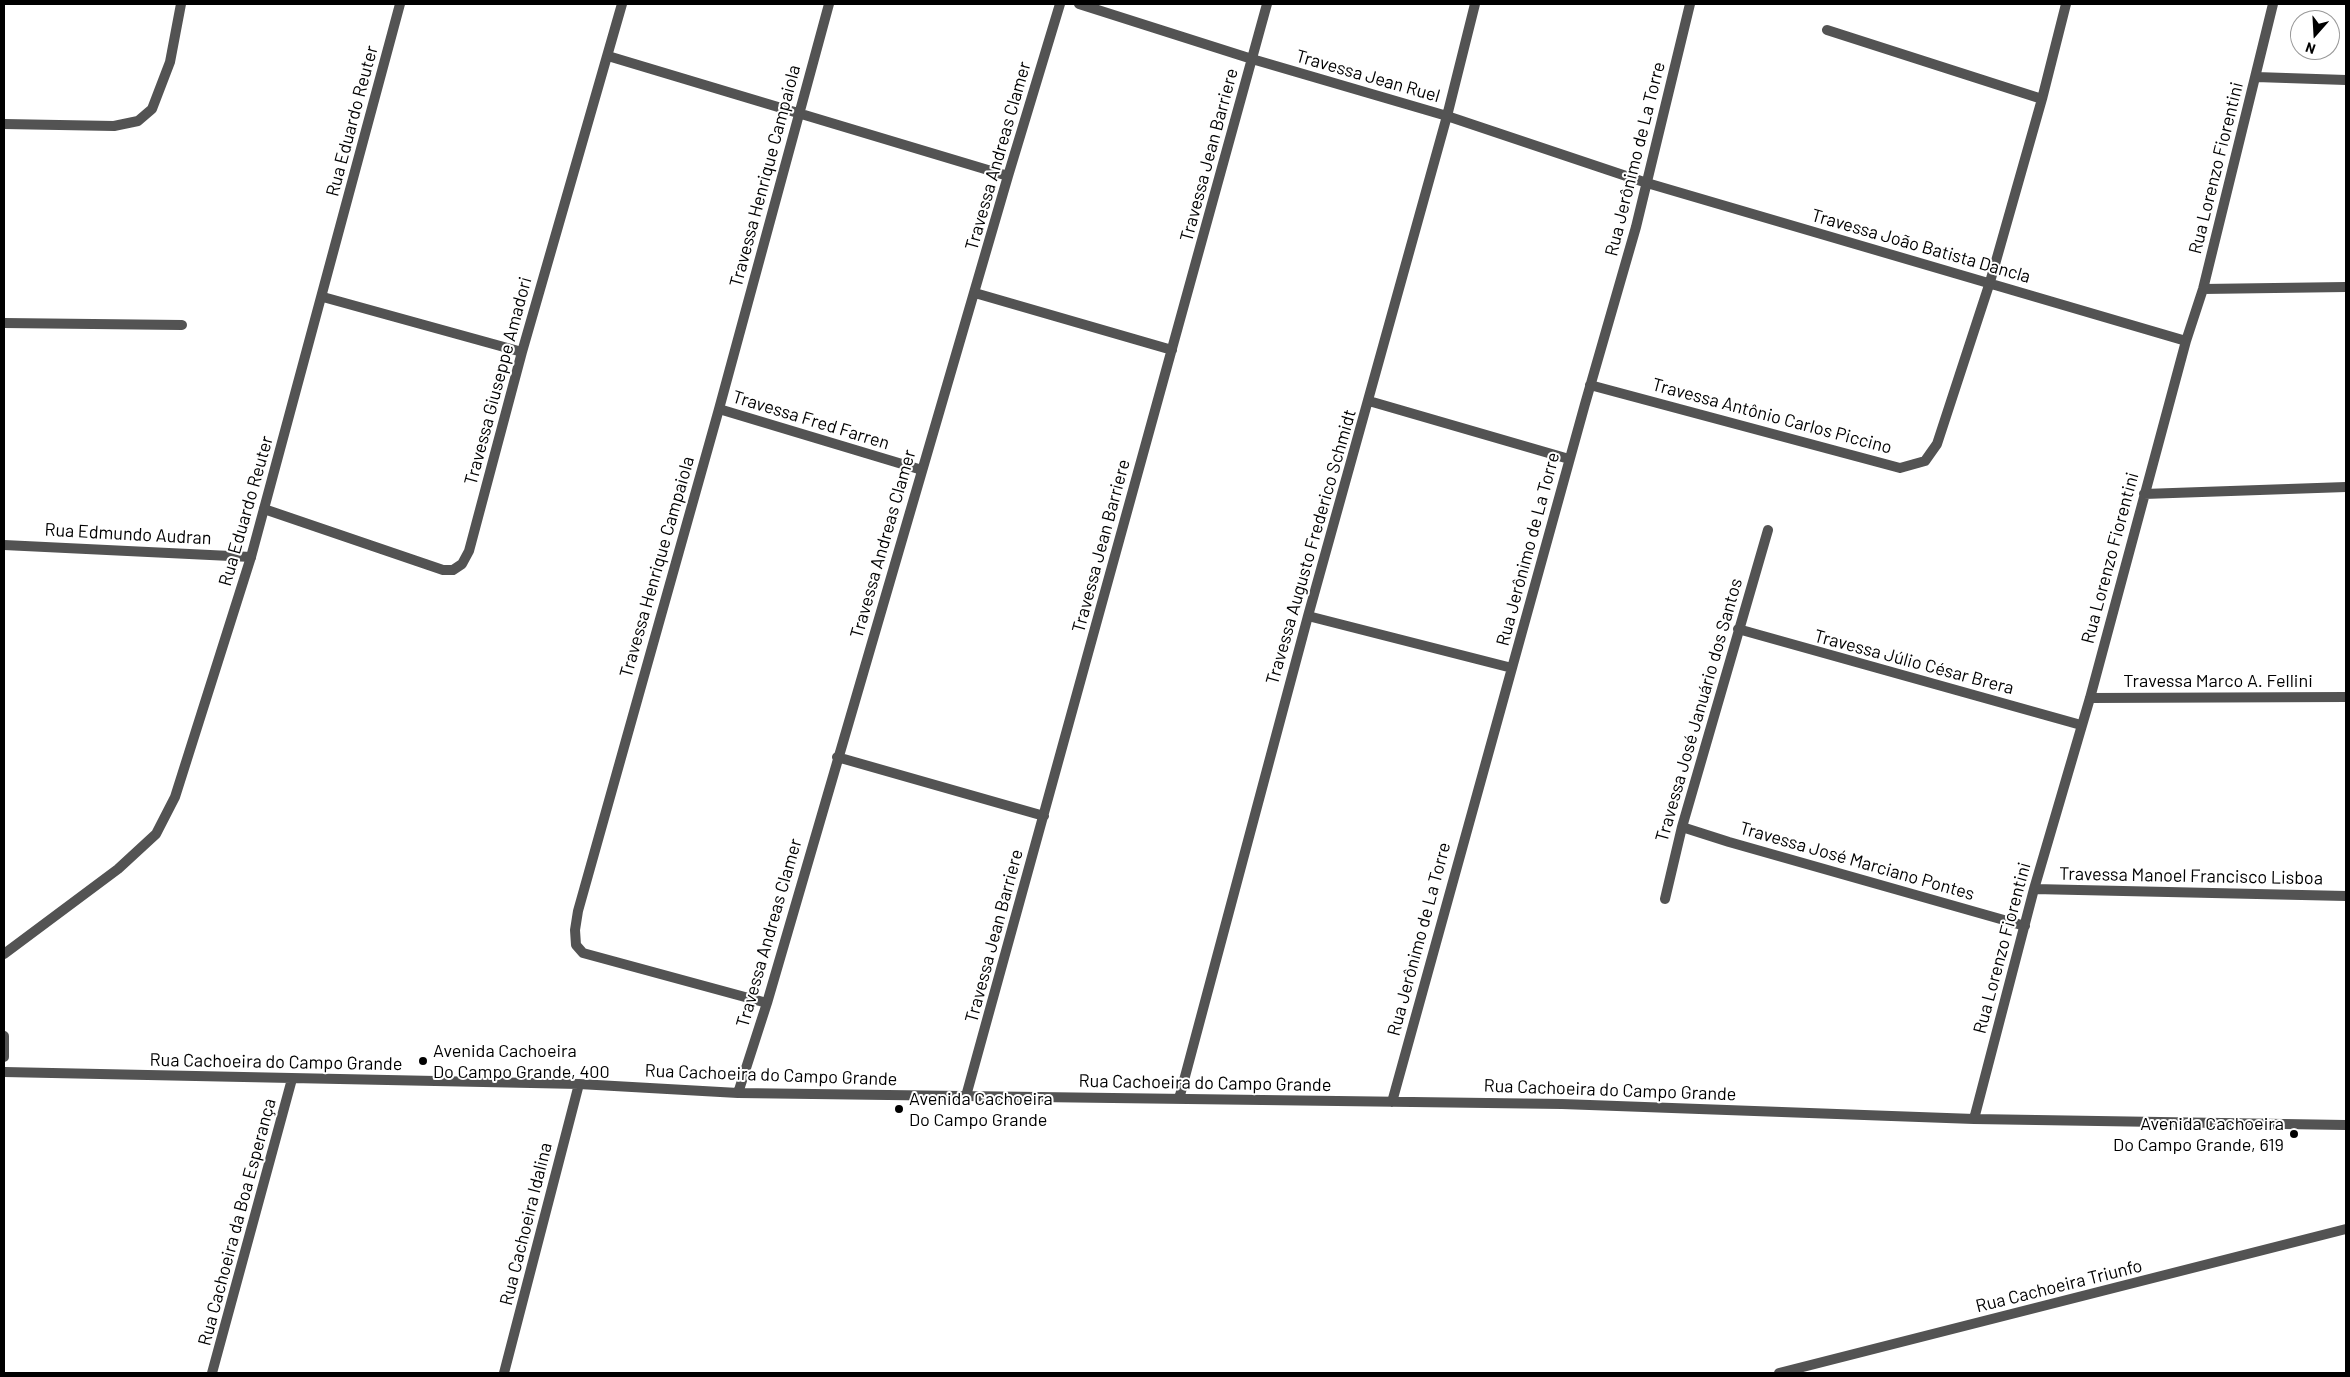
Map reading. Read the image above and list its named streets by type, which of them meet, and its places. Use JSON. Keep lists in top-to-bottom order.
{
  "streets": {
    "street": [
      "Travessa Jean Ruel",
      "Rua Eduardo Reuter",
      "Travessa Jean Barriere",
      "Travessa Andreas Clamer",
      "Rua Jerônimo de La Torre",
      "Rua Lorenzo Fiorentini",
      "Travessa Henrique Campaiola",
      "Travessa João Batista Dancla",
      "Travessa Giuseppe Amadori",
      "Travessa Antônio Carlos Piccino",
      "Travessa Fred Farren",
      "Rua Edmundo Audran",
      "Travessa Augusto Frederico Schmidt",
      "Travessa Júlio César Brera",
      "Travessa Marco A. Fellini",
      "Travessa José Januário dos Santos",
      "Travessa José Marciano Pontes",
      "Travessa Manoel Francisco Lisboa",
      "Rua Cachoeira do Campo Grande",
      "Rua Cachoeira da Boa Esperança",
      "Rua Cachoeira Idalina",
      "Rua Cachoeira Triunfo"
    ]
  },
  "crossings": [
    ["Travessa Jean Ruel", "Travessa Jean Barriere"],
    ["Travessa Jean Ruel", "Rua Jerônimo de La Torre"],
    ["Travessa Jean Ruel", "Travessa João Batista Dancla"],
    ["Travessa Jean Ruel", "Travessa Augusto Frederico Schmidt"],
    ["Rua Eduardo Reuter", "Travessa Giuseppe Amadori"],
    ["Rua Eduardo Reuter", "Rua Edmundo Audran"],
    ["Travessa Jean Barriere", "Rua Cachoeira do Campo Grande"],
    ["Travessa Andreas Clamer", "Travessa Henrique Campaiola"],
    ["Travessa Andreas Clamer", "Travessa Fred Farren"],
    ["Travessa Andreas Clamer", "Rua Cachoeira do Campo Grande"],
    ["Rua Jerônimo de La Torre", "Travessa João Batista Dancla"],
    ["Rua Jerônimo de La Torre", "Travessa Antônio Carlos Piccino"],
    ["Rua Jerônimo de La Torre", "Rua Cachoeira do Campo Grande"],
    ["Rua Lorenzo Fiorentini", "Travessa João Batista Dancla"],
    ["Rua Lorenzo Fiorentini", "Travessa Júlio César Brera"],
    ["Rua Lorenzo Fiorentini", "Travessa Marco A. Fellini"],
    ["Rua Lorenzo Fiorentini", "Travessa José Marciano Pontes"],
    ["Rua Lorenzo Fiorentini", "Travessa Manoel Francisco Lisboa"],
    ["Rua Lorenzo Fiorentini", "Rua Cachoeira do Campo Grande"],
    ["Travessa Henrique Campaiola", "Travessa Fred Farren"],
    ["Travessa João Batista Dancla", "Travessa Antônio Carlos Piccino"],
    ["Travessa Augusto Frederico Schmidt", "Rua Cachoeira do Campo Grande"],
    ["Travessa Júlio César Brera", "Travessa José Januário dos Santos"],
    ["Travessa José Januário dos Santos", "Travessa José Marciano Pontes"],
    ["Rua Cachoeira do Campo Grande", "Rua Cachoeira da Boa Esperança"],
    ["Rua Cachoeira do Campo Grande", "Rua Cachoeira Idalina"]
  ],
  "places": ["Avenida Cachoeira Do Campo Grande, 400", "Avenida Cachoeira Do Campo Grande", "Avenida Cachoeira Do Campo Grande, 619"],
  "north": "bottom"
}
